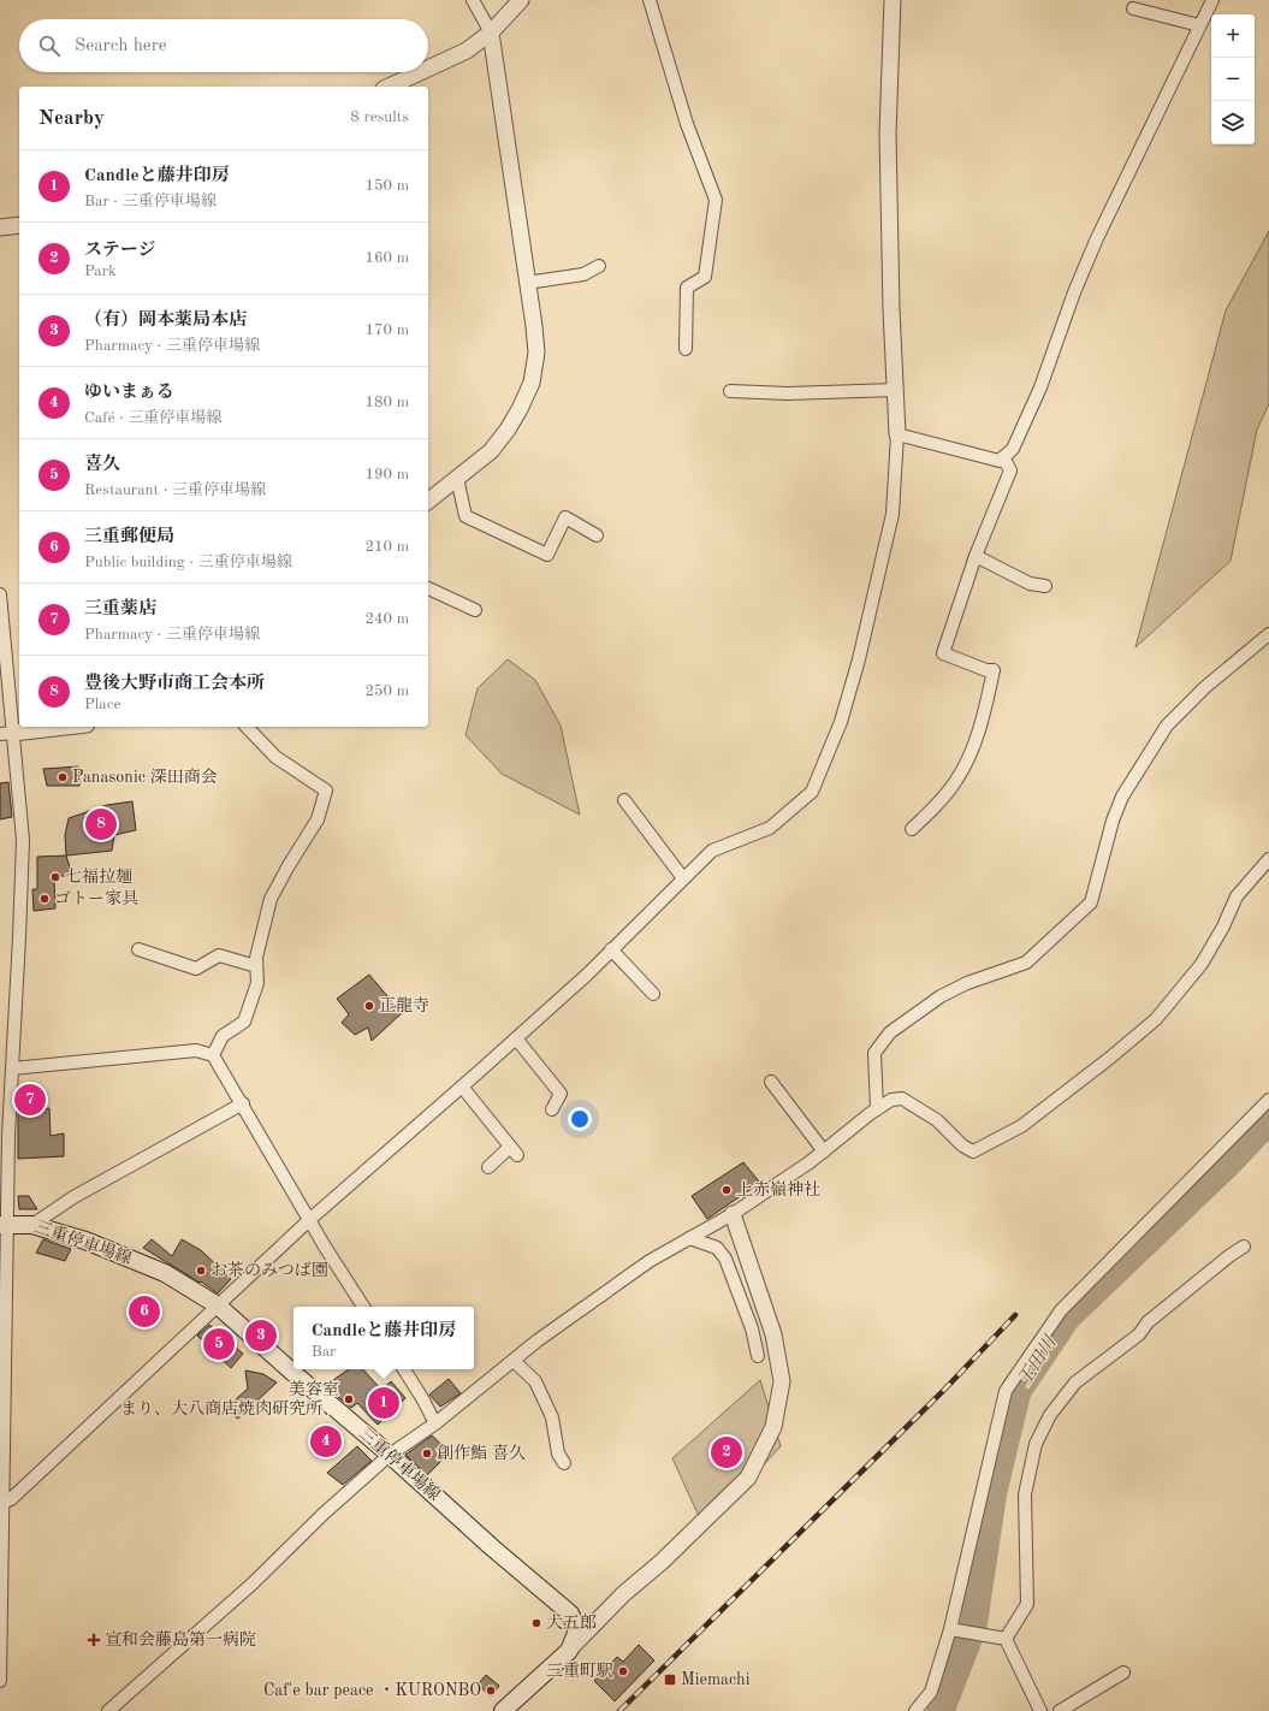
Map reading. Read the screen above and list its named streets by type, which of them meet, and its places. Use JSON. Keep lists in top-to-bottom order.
{
  "streets": {
    "main road": ["三重停車場線"]
  },
  "water": ["玉田川"],
  "places": {
    "other": [
      "Panasonic 深田商会",
      "七福拉麺",
      "ゴトー家具",
      "正龍寺",
      "上赤嶺神社",
      "お茶のみつば園",
      "美容室 まり、大八商店焼肉研究所、",
      "創作鮨 喜久",
      "大五郎",
      "三重町駅",
      "Caf'e bar peace ・KURONBO"
    ],
    "health": ["宣和会藤島第一病院"],
    "transit": ["Miemachi"]
  },
  "page": {
    "map_buttons": ["+", "−"],
    "search": "Search here",
    "heading": ["Nearby", "8 results"],
    "list": [
      {
        "mark": "1",
        "name": "Candleと藤井印房",
        "note": "Bar · 三重停車場線",
        "value": "150 m"
      },
      {
        "mark": "2",
        "name": "ステージ",
        "note": "Park",
        "value": "160 m"
      },
      {
        "mark": "3",
        "name": "（有）岡本薬局本店",
        "note": "Pharmacy · 三重停車場線",
        "value": "170 m"
      },
      {
        "mark": "4",
        "name": "ゆいまぁる",
        "note": "Café · 三重停車場線",
        "value": "180 m"
      },
      {
        "mark": "5",
        "name": "喜久",
        "note": "Restaurant · 三重停車場線",
        "value": "190 m"
      },
      {
        "mark": "6",
        "name": "三重郵便局",
        "note": "Public building · 三重停車場線",
        "value": "210 m"
      },
      {
        "mark": "7",
        "name": "三重薬店",
        "note": "Pharmacy · 三重停車場線",
        "value": "240 m"
      },
      {
        "mark": "8",
        "name": "豊後大野市商工会本所",
        "note": "Place",
        "value": "250 m"
      }
    ],
    "pins": [
      "8",
      "7",
      "6",
      "3",
      "5",
      "1",
      "4",
      "2"
    ],
    "popup": ["Candleと藤井印房", "Bar"]
  }
}
